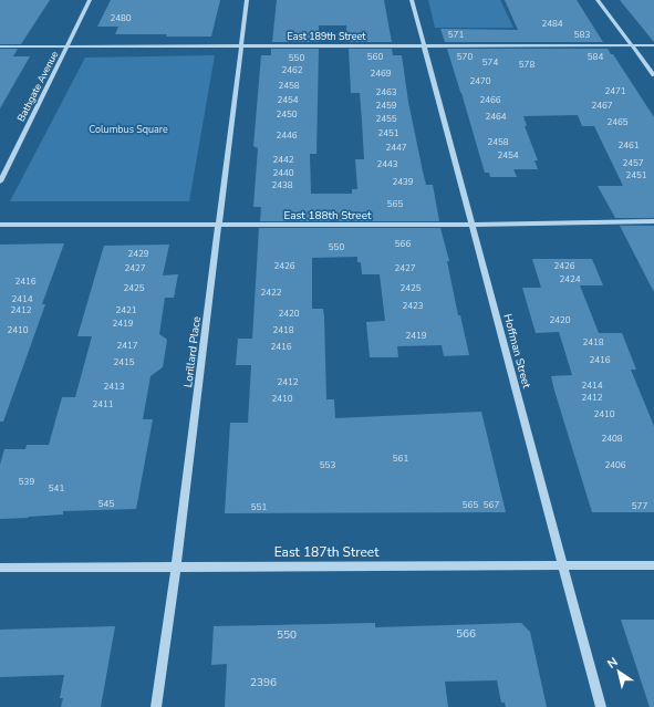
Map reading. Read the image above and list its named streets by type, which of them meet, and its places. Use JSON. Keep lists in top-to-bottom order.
{
  "streets": {
    "street": [
      "East 189th Street",
      "Bathgate Avenue",
      "East 188th Street",
      "Hoffman Street",
      "Lorillard Place",
      "East 187th Street"
    ]
  },
  "crossings": [
    ["East 189th Street", "Bathgate Avenue"],
    ["East 189th Street", "Hoffman Street"],
    ["East 189th Street", "Lorillard Place"],
    ["East 188th Street", "Hoffman Street"],
    ["East 188th Street", "Lorillard Place"],
    ["Hoffman Street", "East 187th Street"],
    ["Lorillard Place", "East 187th Street"]
  ],
  "parks": ["Columbus Square"],
  "house_numbers": [
    "2480",
    "2484",
    "571",
    "583",
    "560",
    "570",
    "584",
    "550",
    "574",
    "578",
    "2462",
    "2469",
    "2470",
    "2458",
    "2471",
    "2463",
    "2454",
    "2466",
    "2459",
    "2467",
    "2450",
    "2464",
    "2455",
    "2465",
    "2451",
    "2446",
    "2458",
    "2461",
    "2447",
    "2454",
    "2442",
    "2457",
    "2443",
    "2440",
    "2451",
    "2439",
    "2438",
    "565",
    "566",
    "550",
    "2429",
    "2426",
    "2426",
    "2427",
    "2427",
    "2424",
    "2416",
    "2425",
    "2425",
    "2422",
    "2414",
    "2423",
    "2412",
    "2421",
    "2420",
    "2420",
    "2419",
    "2410",
    "2418",
    "2419",
    "2418",
    "2417",
    "2416",
    "2416",
    "2415",
    "2412",
    "2414",
    "2413",
    "2412",
    "2410",
    "2411",
    "2410",
    "2408",
    "561",
    "553",
    "2406",
    "539",
    "541",
    "545",
    "565",
    "567",
    "577",
    "551",
    "566",
    "550",
    "2396"
  ],
  "north": "top left"
}
